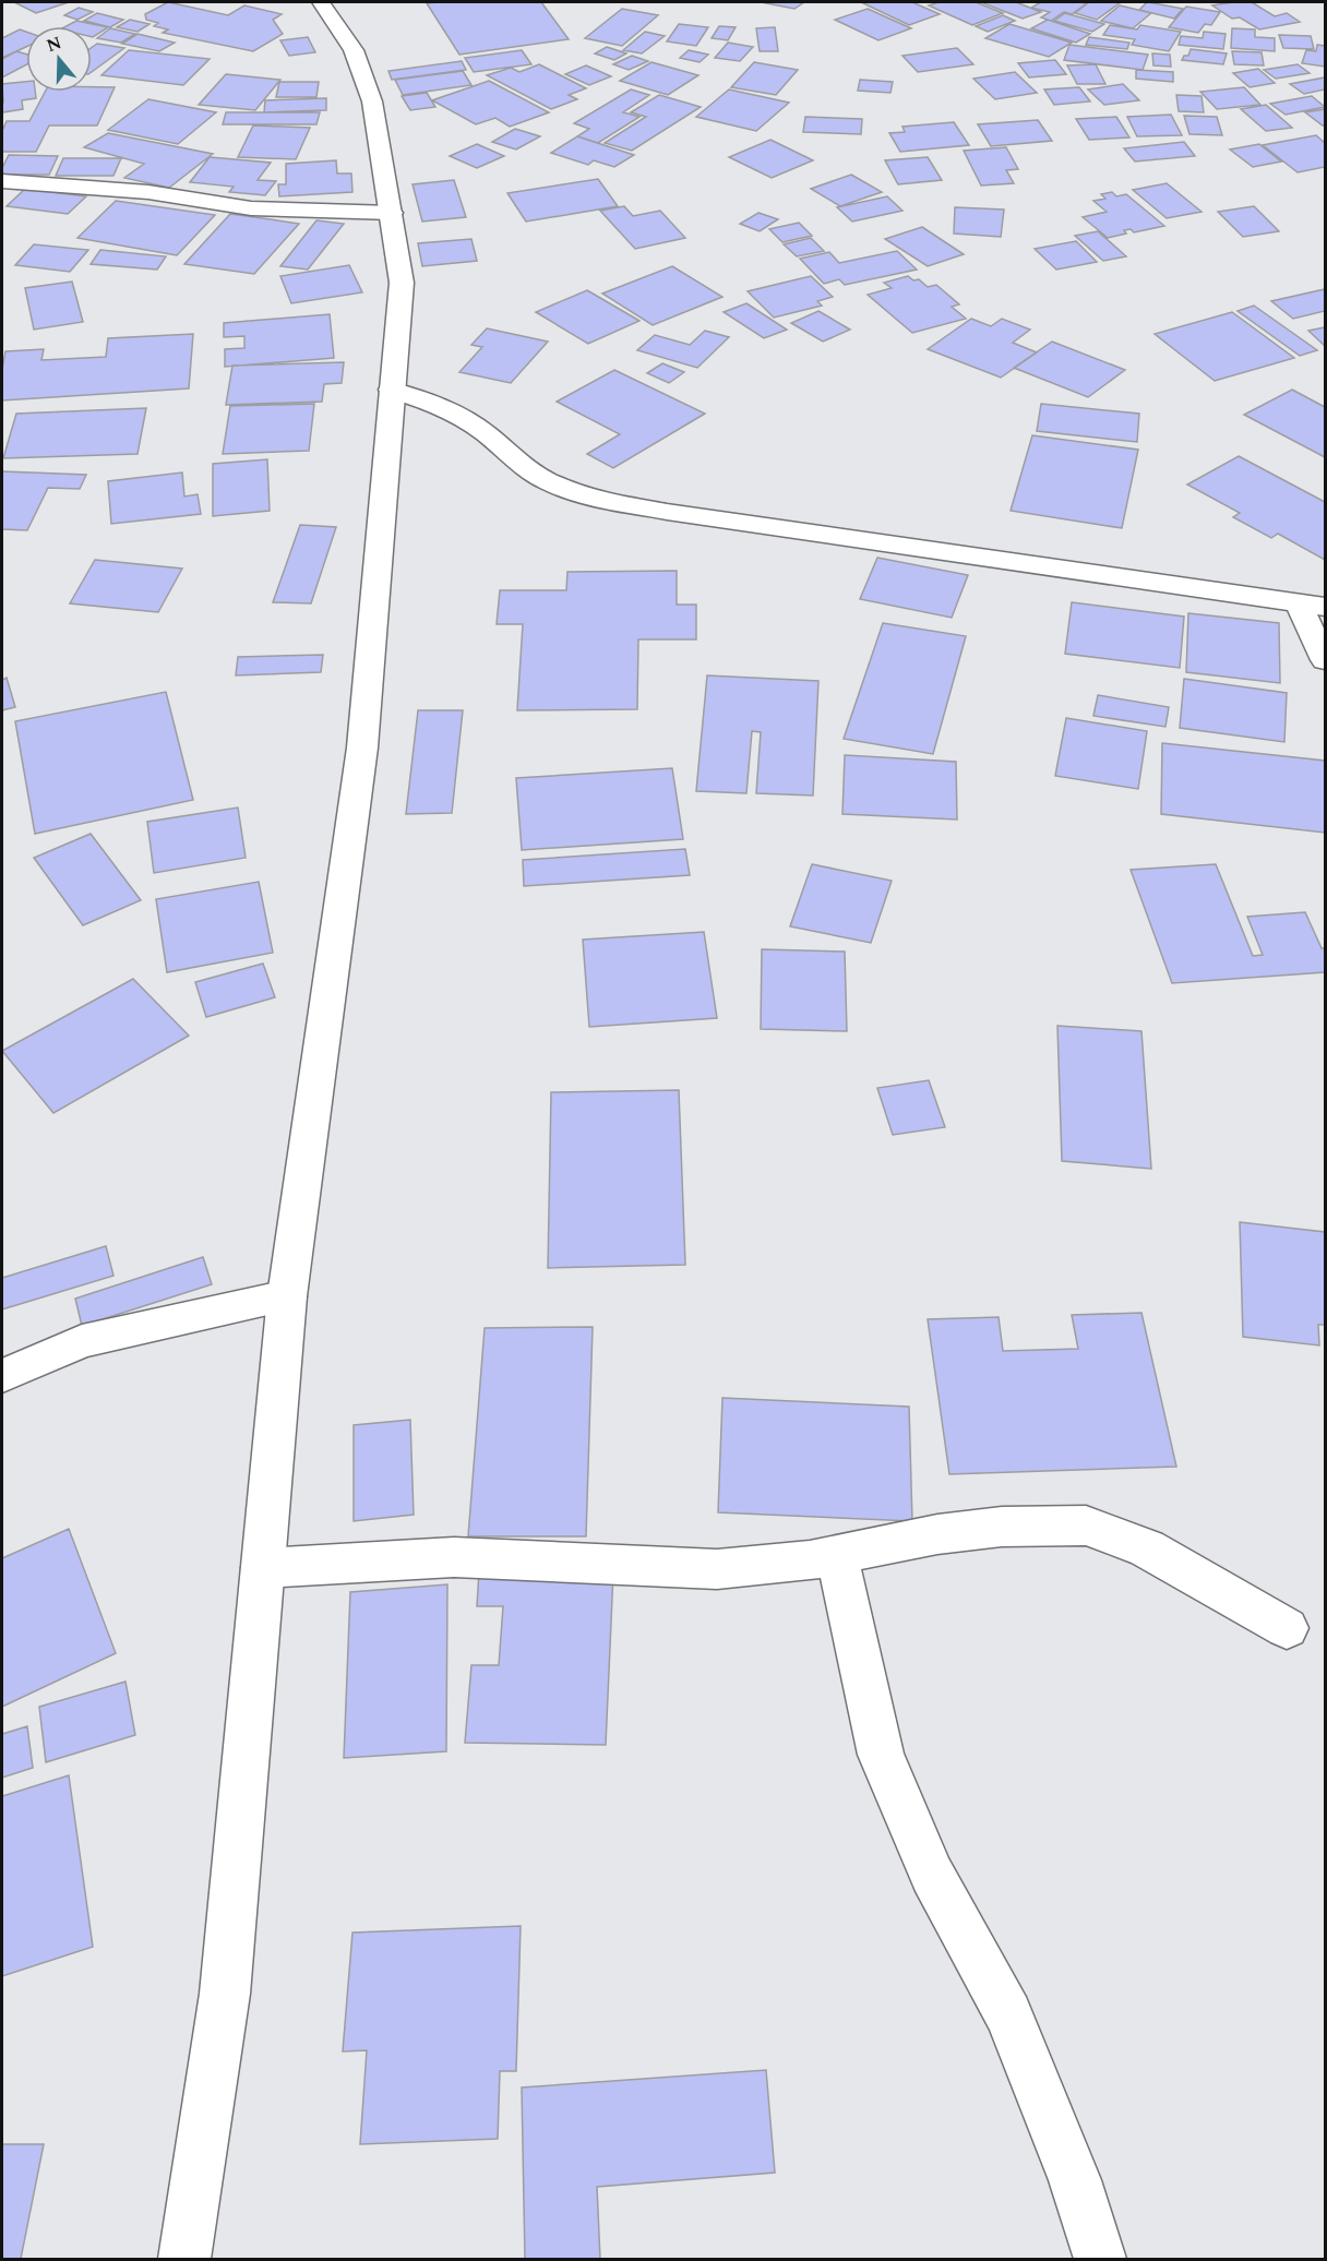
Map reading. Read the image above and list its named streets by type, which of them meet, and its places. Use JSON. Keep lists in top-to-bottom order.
{
  "north": "top"
}
